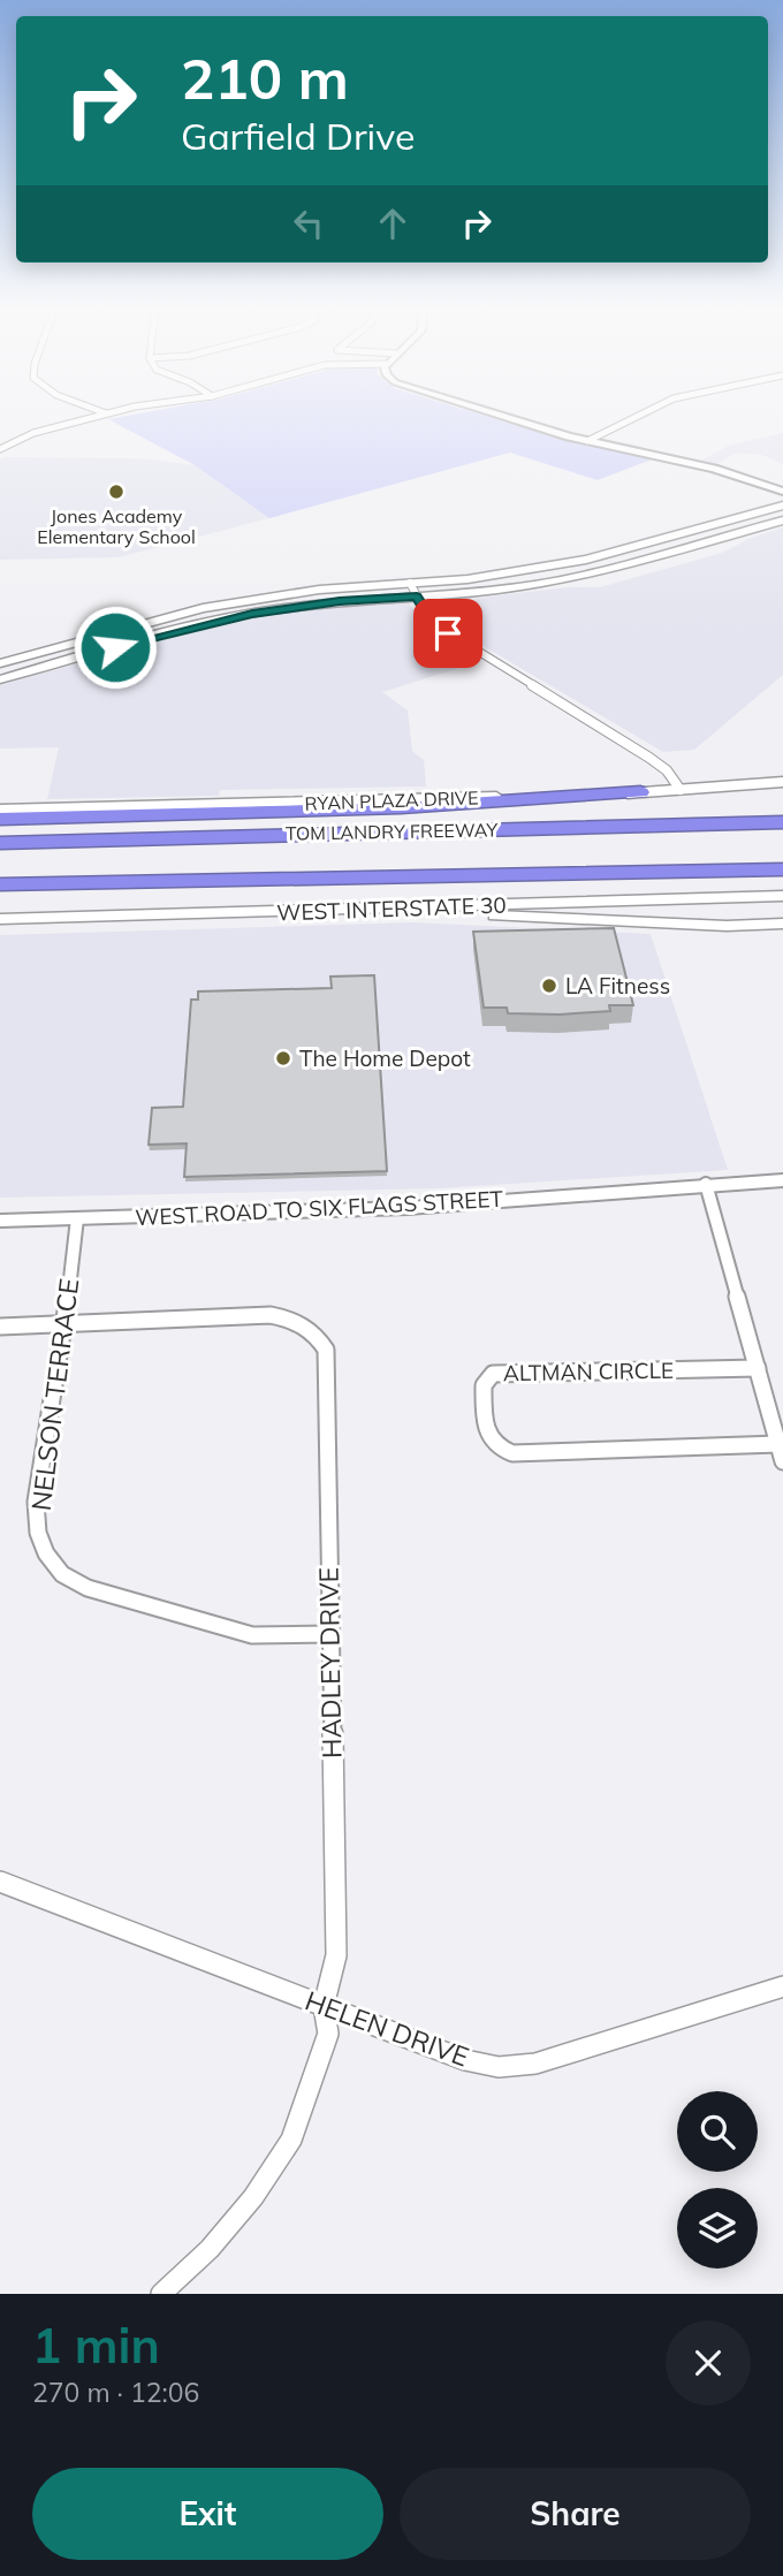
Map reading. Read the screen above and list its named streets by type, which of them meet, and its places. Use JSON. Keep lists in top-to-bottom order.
{
  "streets": {
    "highway": ["TOM LANDRY FREEWAY"],
    "main road": ["RYAN PLAZA DRIVE", "WEST INTERSTATE 30"],
    "street": [
      "WEST ROAD TO SIX FLAGS STREET",
      "ALTMAN CIRCLE",
      "NELSON TERRACE",
      "HADLEY DRIVE",
      "HELEN DRIVE"
    ]
  },
  "crossings": [
    ["WEST ROAD TO SIX FLAGS STREET", "NELSON TERRACE"],
    ["NELSON TERRACE", "HADLEY DRIVE"],
    ["HADLEY DRIVE", "HELEN DRIVE"]
  ],
  "places": ["Jones Academy Elementary School", "LA Fitness", "The Home Depot"],
  "page": {
    "turn": ["210 m", "Garfield Drive"],
    "heading": ["1 min", "270 m · 12:06"],
    "buttons": ["Exit", "Share"]
  }
}
